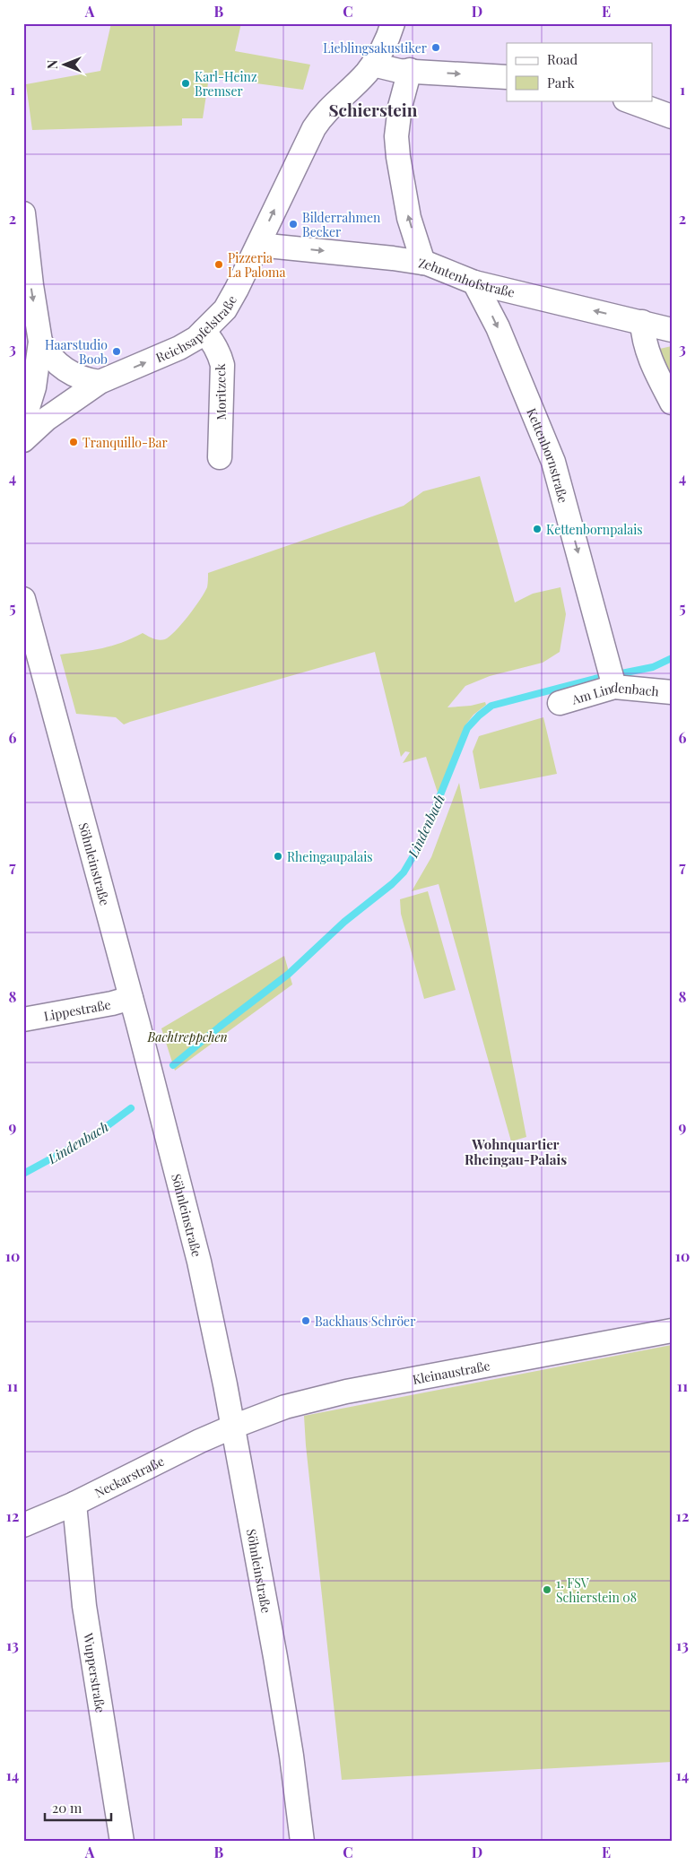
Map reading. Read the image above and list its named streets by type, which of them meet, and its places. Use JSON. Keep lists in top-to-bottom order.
{
  "streets": {
    "street": [
      "Zehntenhofstraße",
      "Reichsapfelstraße",
      "Moritzeck",
      "Kettenbornstraße",
      "Am Lindenbach",
      "Söhnleinstraße",
      "Lippestraße",
      "Kleinaustraße",
      "Neckarstraße",
      "Wupperstraße"
    ]
  },
  "crossings": [
    ["Zehntenhofstraße", "Reichsapfelstraße"],
    ["Zehntenhofstraße", "Kettenbornstraße"],
    ["Reichsapfelstraße", "Moritzeck"],
    ["Kettenbornstraße", "Am Lindenbach"],
    ["Söhnleinstraße", "Lippestraße"],
    ["Söhnleinstraße", "Kleinaustraße"],
    ["Söhnleinstraße", "Neckarstraße"],
    ["Kleinaustraße", "Neckarstraße"],
    ["Neckarstraße", "Wupperstraße"]
  ],
  "one_way": ["Reichsapfelstraße", "Kettenbornstraße"],
  "districts": ["Schierstein", "Wohnquartier Rheingau-Palais"],
  "water": ["Lindenbach"],
  "parks": ["Bachtreppchen"],
  "places": [
    "Lieblingsakustiker",
    "Karl-Heinz Bremser",
    "Bilderrahmen Becker",
    "Pizzeria La Paloma",
    "Haarstudio Boob",
    "Tranquillo-Bar",
    "Kettenbornpalais",
    "Rheingaupalais",
    "Backhaus Schröer",
    "1. FSV Schierstein 08"
  ],
  "legend": ["Road", "Park"],
  "scale_bar": "20 m",
  "north": "left",
  "grid": {
    "columns": [
      "A",
      "B",
      "C",
      "D",
      "E"
    ],
    "rows": [
      "1",
      "2",
      "3",
      "4",
      "5",
      "6",
      "7",
      "8",
      "9",
      "10",
      "11",
      "12",
      "13",
      "14"
    ]
  }
}
